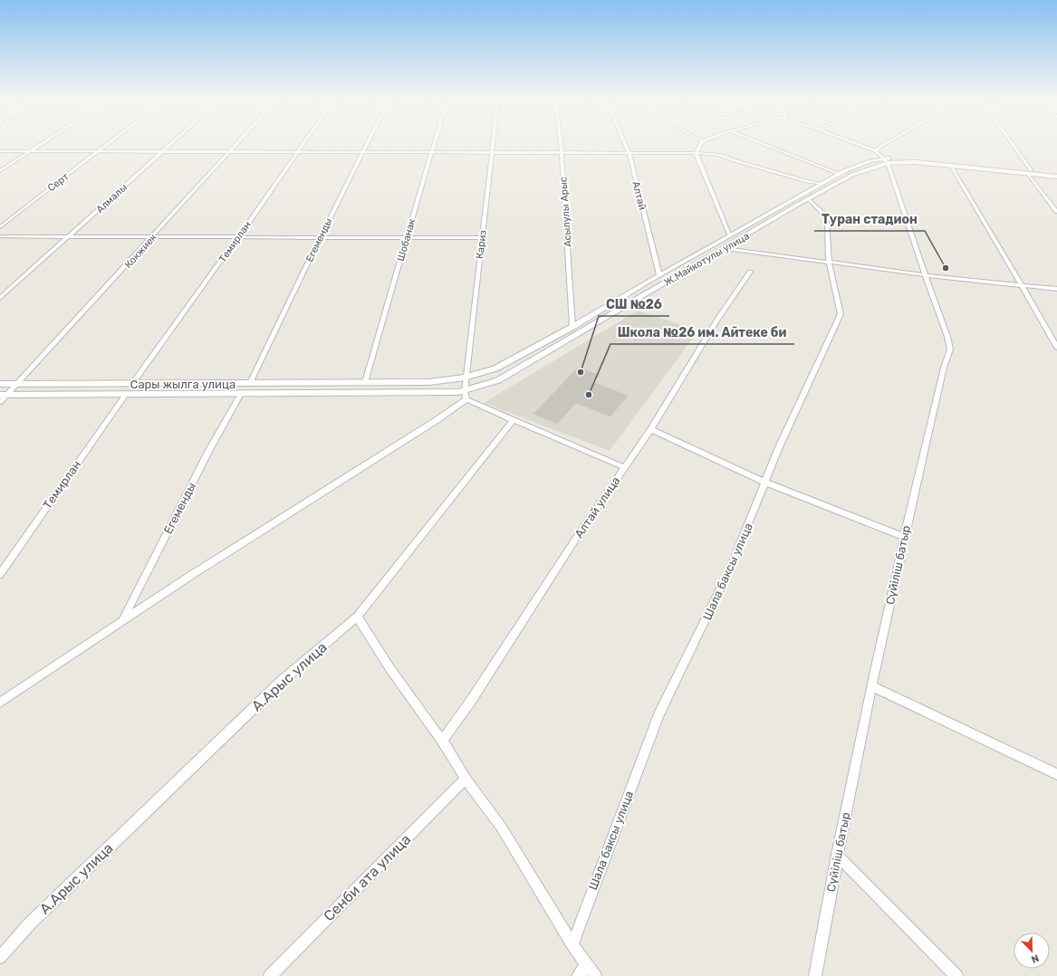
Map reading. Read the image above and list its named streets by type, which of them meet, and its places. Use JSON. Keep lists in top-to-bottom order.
{
  "streets": {
    "street": [
      "Серт",
      "Алтай",
      "Алмалы",
      "Асылулы Арыс",
      "Егеменды",
      "Шобанак",
      "Темирлан",
      "Кариз",
      "Кокжиек",
      "Ж.Майкотулы улица",
      "Сары жылга улица",
      "Алтай улица",
      "Сүйіліш батыр",
      "Шала баксы улица",
      "А.Арыс улица",
      "Сенби ата улица"
    ]
  },
  "crossings": [
    ["Алтай", "Ж.Майкотулы улица"],
    ["Асылулы Арыс", "Ж.Майкотулы улица"],
    ["Егеменды", "Сары жылга улица"],
    ["Шобанак", "Ж.Майкотулы улица"],
    ["Шобанак", "Сары жылга улица"],
    ["Темирлан", "Сары жылга улица"],
    ["Кариз", "Ж.Майкотулы улица"],
    ["Кокжиек", "Сары жылга улица"],
    ["Ж.Майкотулы улица", "Сары жылга улица"],
    ["Ж.Майкотулы улица", "Сүйіліш батыр"],
    ["Ж.Майкотулы улица", "Шала баксы улица"]
  ],
  "places": ["Туран стадион", "СШ №26", "Школа №26 им. Айтеке би"],
  "north": "bottom right"
}
